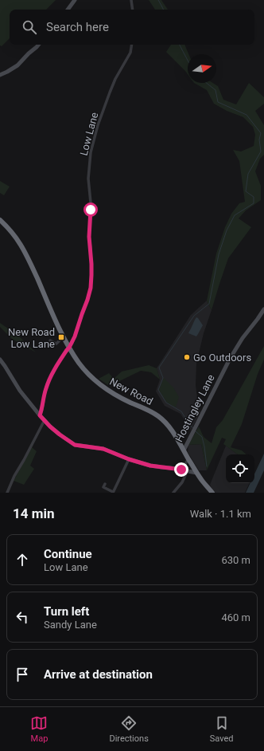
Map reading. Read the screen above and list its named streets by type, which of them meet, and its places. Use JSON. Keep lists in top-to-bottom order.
{
  "streets": {
    "highway": ["New Road"],
    "street": ["Low Lane", "Hostingley Lane"]
  },
  "crossings": [
    ["Low Lane", "New Road"],
    ["New Road", "Hostingley Lane"]
  ],
  "places": {
    "transit": ["New Road Low Lane"],
    "other": ["Go Outdoors"]
  },
  "north": "right",
  "page": {
    "search": "Search here",
    "heading": ["14 min", "Walk · 1.1 km"],
    "list": [
      ["Continue", "Low Lane", "630 m"],
      ["Turn left", "Sandy Lane", "460 m"],
      "Arrive at destination"
    ],
    "nav": ["Map", "Directions", "Saved"]
  }
}
